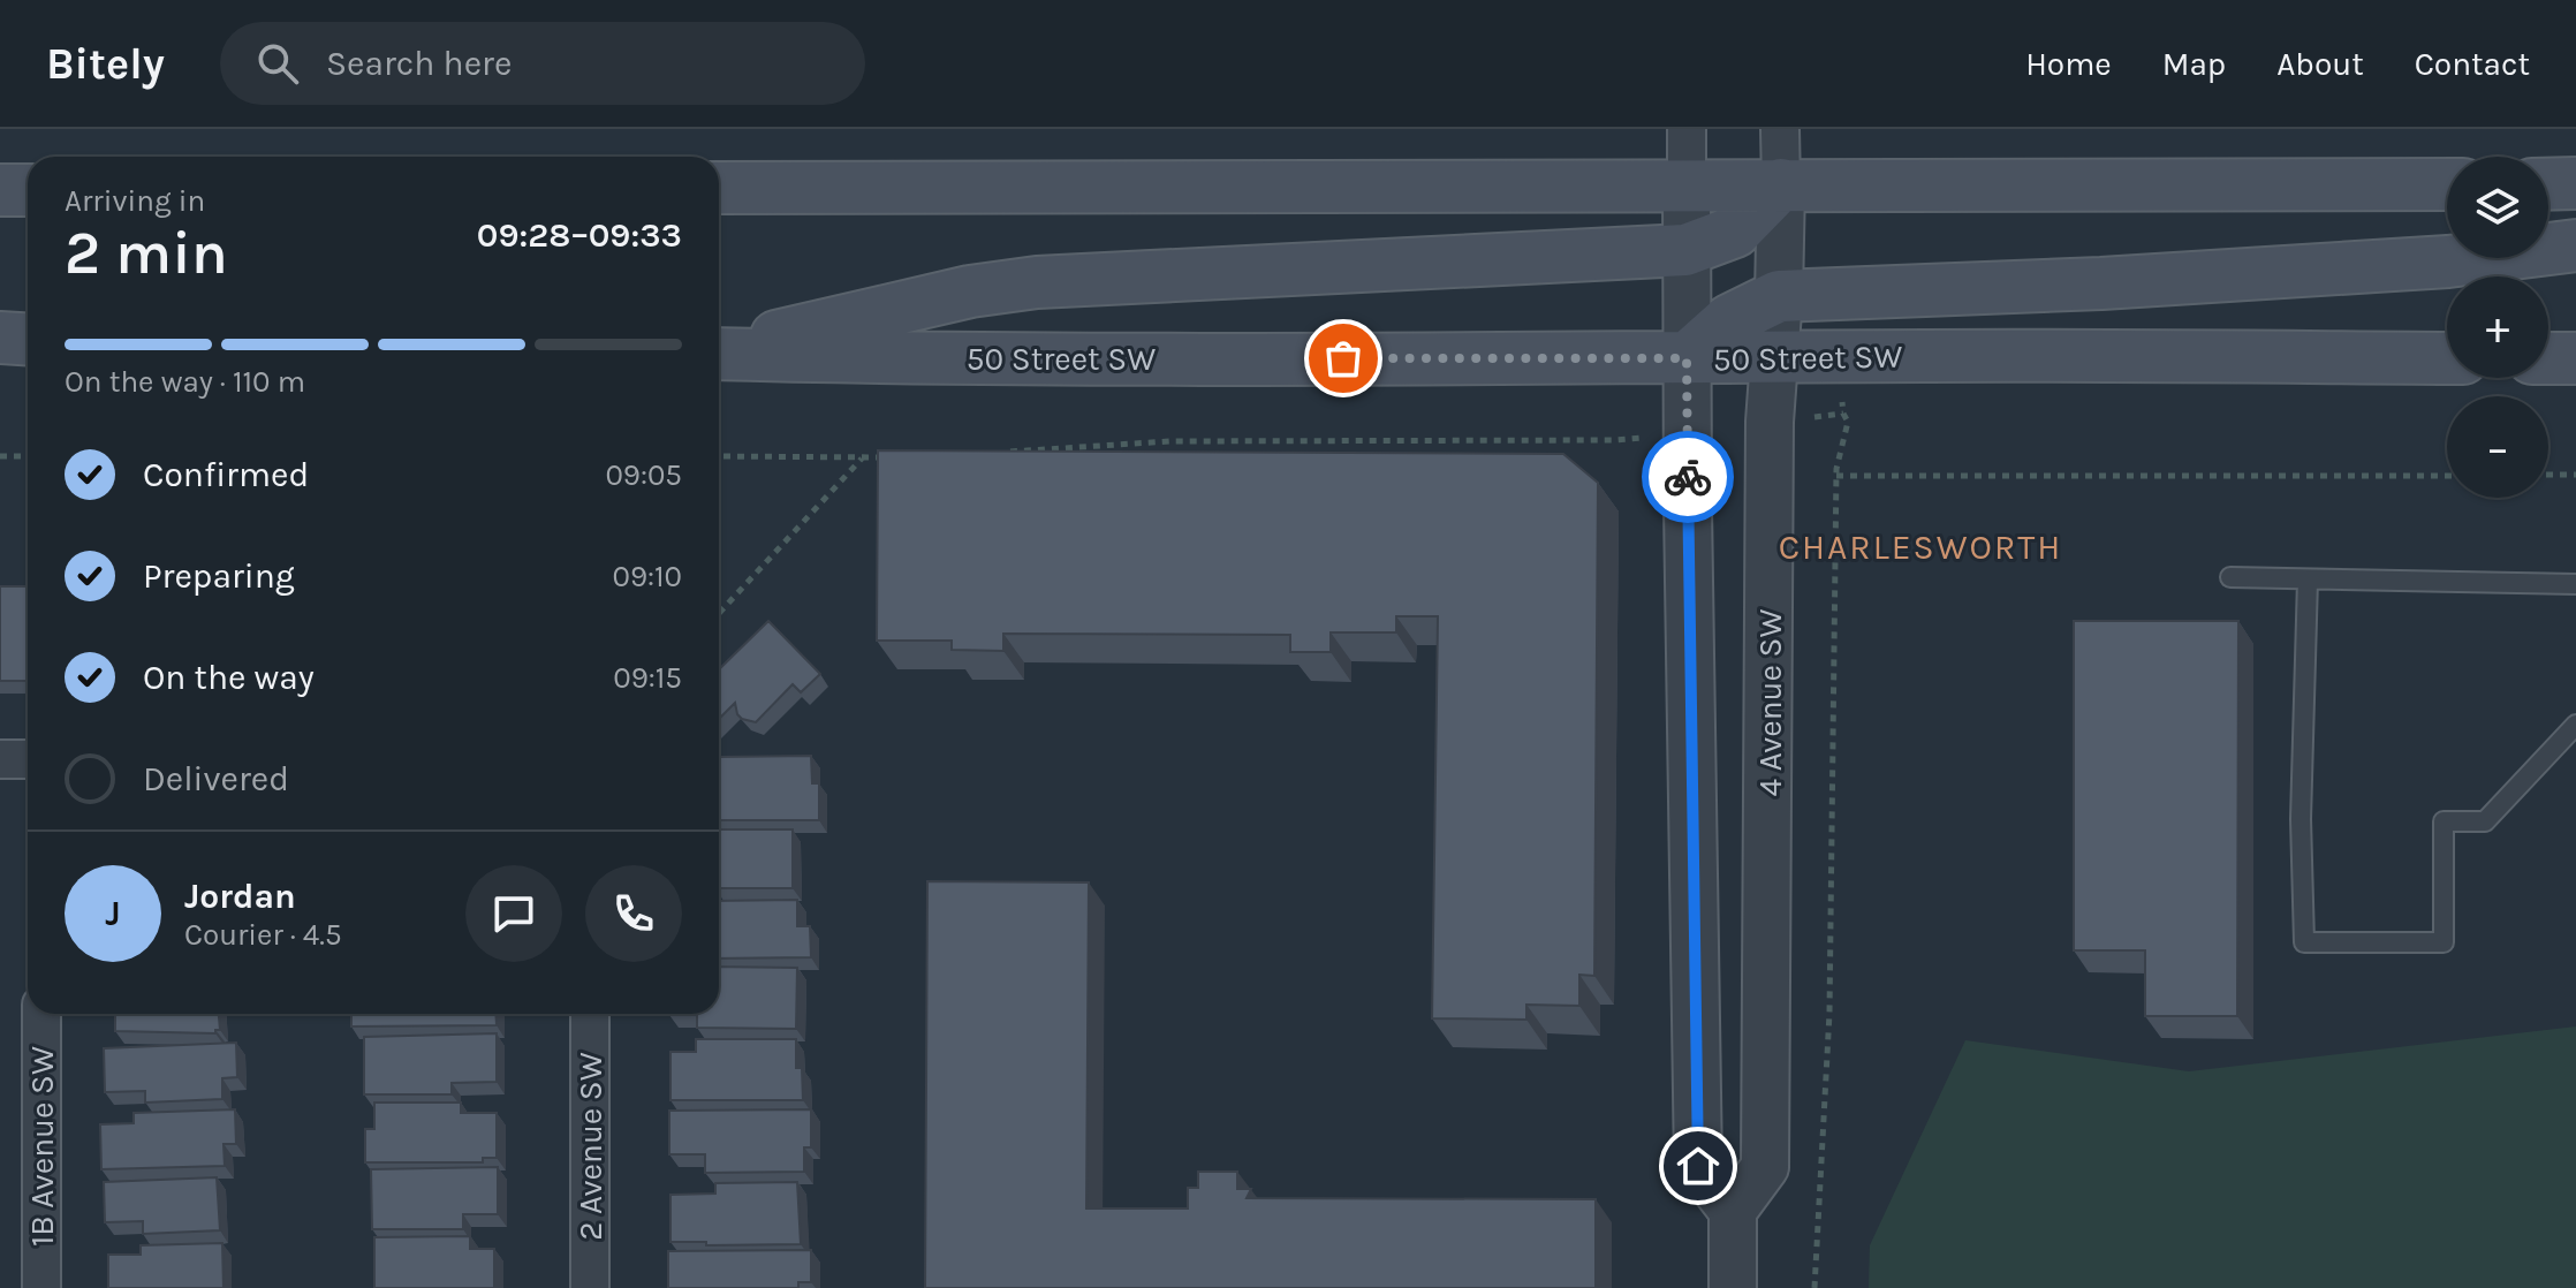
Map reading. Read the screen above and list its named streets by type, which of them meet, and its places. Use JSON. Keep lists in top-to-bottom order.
{
  "streets": {
    "main road": ["50 Street SW"],
    "street": ["4 Avenue SW", "1B Avenue SW", "2 Avenue SW"]
  },
  "crossings": [
    ["50 Street SW", "4 Avenue SW"]
  ],
  "districts": ["CHARLESWORTH"],
  "page": {
    "header": "Bitely",
    "search": "Search here",
    "nav": [
      "Home",
      "Map",
      "About",
      "Contact"
    ],
    "map_buttons": ["+", "−"],
    "heading": ["2 min", "Arriving in", "09:28–09:33"],
    "panel": ["Jordan", "Courier · 4.5"],
    "bar": "On the way · 110 m",
    "list": [
      ["Confirmed", "09:05"],
      ["Preparing", "09:10"],
      ["On the way", "09:15"],
      "Delivered"
    ],
    "round": "J"
  }
}
